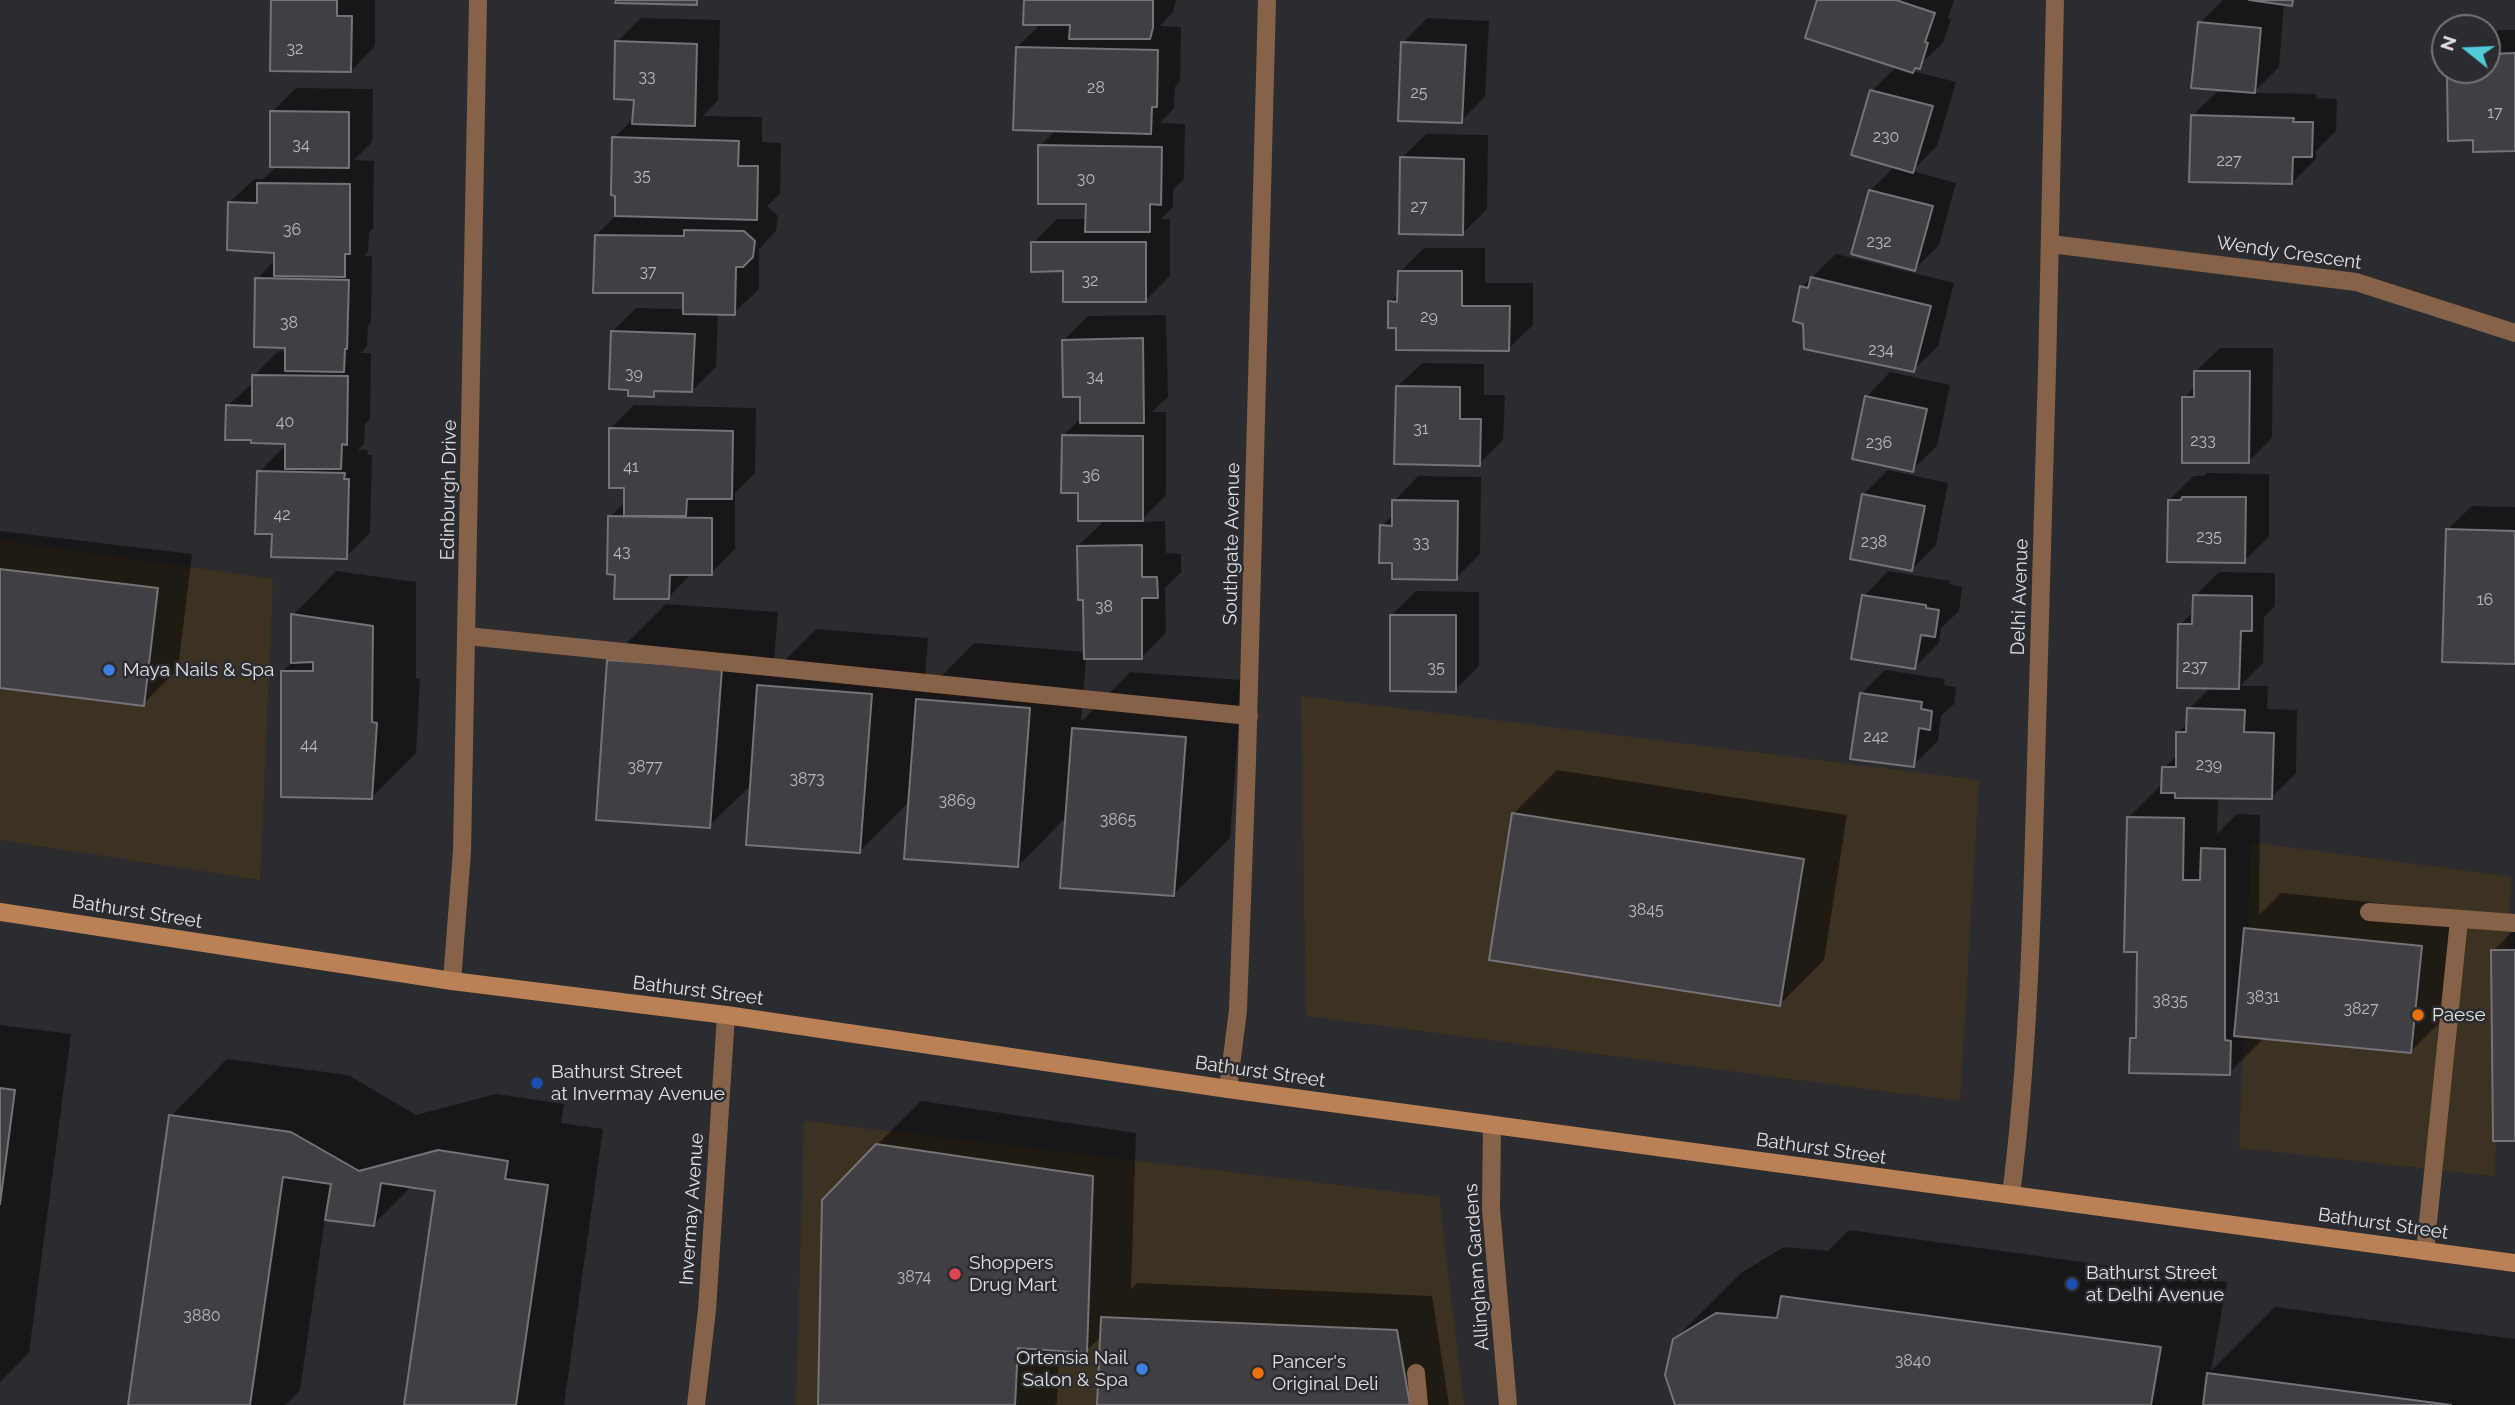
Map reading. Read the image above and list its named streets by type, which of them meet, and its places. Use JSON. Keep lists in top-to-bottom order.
{
  "streets": {
    "main road": ["Bathurst Street"],
    "street": [
      "Wendy Crescent",
      "Edinburgh Drive",
      "Southgate Avenue",
      "Delhi Avenue",
      "Invermay Avenue",
      "Allingham Gardens"
    ]
  },
  "crossings": [
    ["Wendy Crescent", "Delhi Avenue"],
    ["Edinburgh Drive", "Bathurst Street"],
    ["Southgate Avenue", "Bathurst Street"],
    ["Delhi Avenue", "Bathurst Street"],
    ["Bathurst Street", "Invermay Avenue"],
    ["Bathurst Street", "Allingham Gardens"]
  ],
  "places": [
    "Maya Nails & Spa",
    "Paese",
    "Bathurst Street at Invermay Avenue",
    "Shoppers Drug Mart",
    "Bathurst Street at Delhi Avenue",
    "Ortensia Nail Salon & Spa",
    "Pancer's Original Deli"
  ],
  "house_numbers": [
    "32",
    "33",
    "28",
    "25",
    "17",
    "230",
    "34",
    "227",
    "35",
    "30",
    "27",
    "36",
    "232",
    "37",
    "32",
    "29",
    "38",
    "234",
    "39",
    "34",
    "40",
    "31",
    "233",
    "236",
    "41",
    "36",
    "42",
    "235",
    "238",
    "33",
    "43",
    "16",
    "38",
    "237",
    "35",
    "242",
    "44",
    "239",
    "3877",
    "3873",
    "3869",
    "3865",
    "3845",
    "3831",
    "3835",
    "3827",
    "3874",
    "3880",
    "3840"
  ],
  "north": "left"
}
